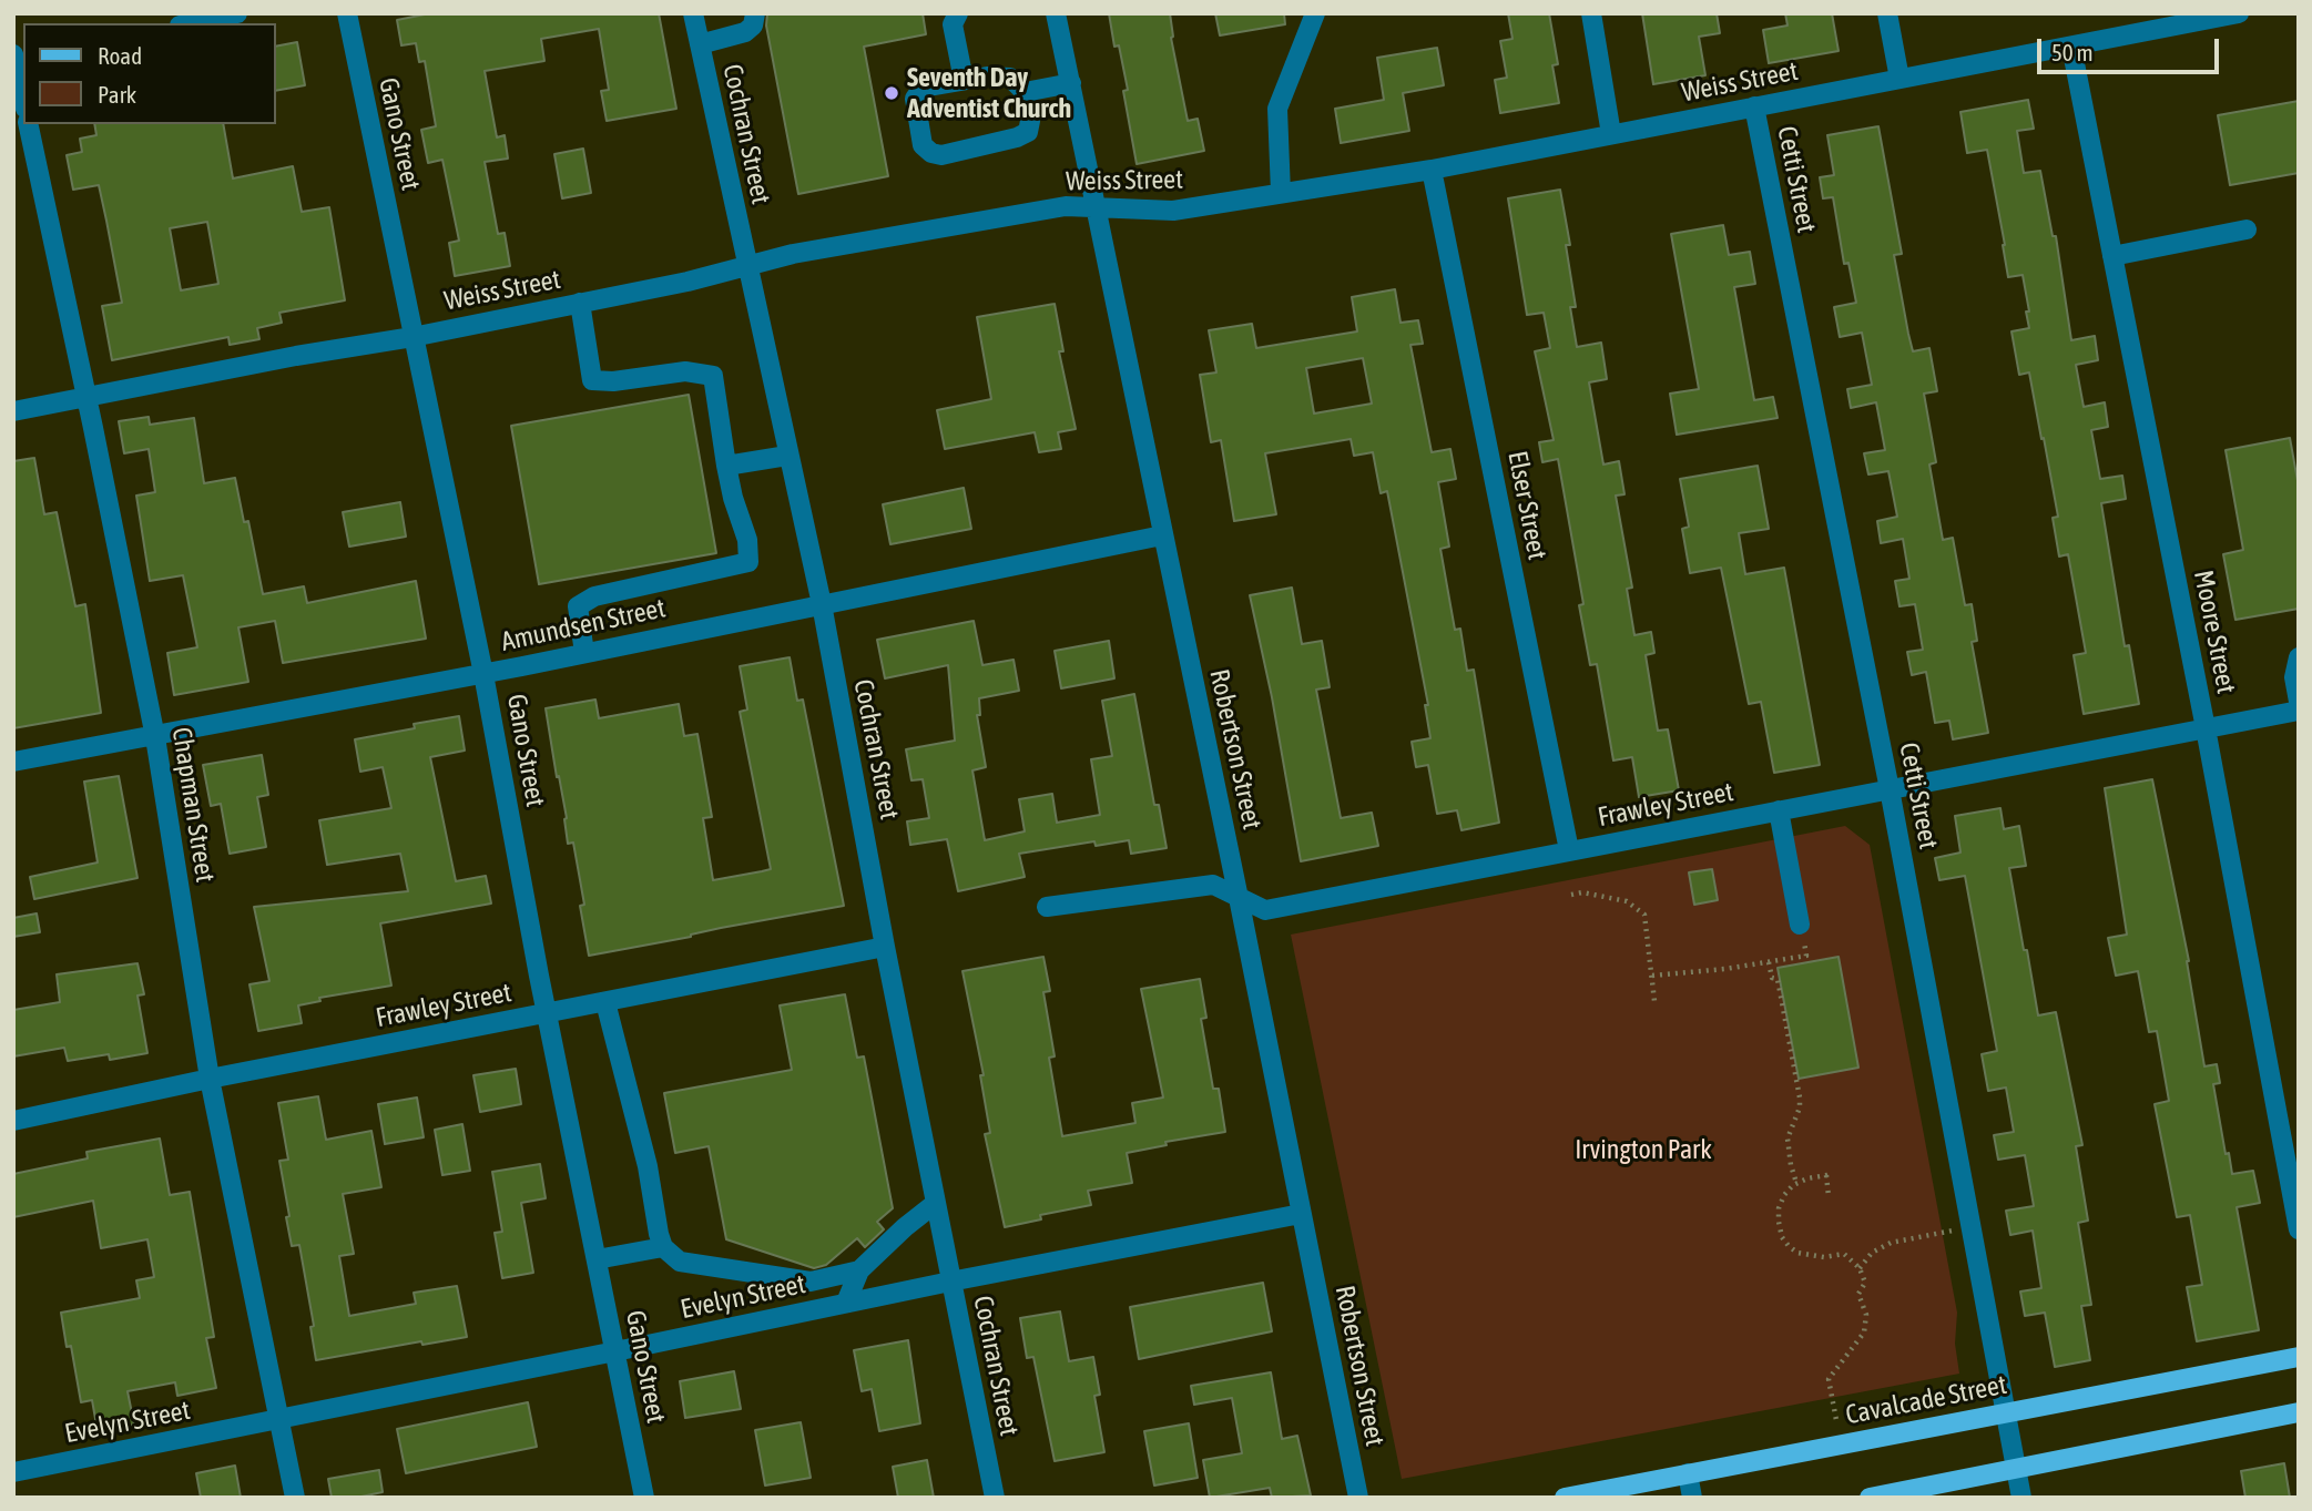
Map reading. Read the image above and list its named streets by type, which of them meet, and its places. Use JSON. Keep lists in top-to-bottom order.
{
  "streets": {
    "main road": ["Cavalcade Street"],
    "street": [
      "Weiss Street",
      "Gano Street",
      "Cochran Street",
      "Cetti Street",
      "Elser Street",
      "Amundsen Street",
      "Moore Street",
      "Robertson Street",
      "Chapman Street",
      "Frawley Street",
      "Evelyn Street"
    ]
  },
  "crossings": [
    ["Weiss Street", "Gano Street"],
    ["Weiss Street", "Cochran Street"],
    ["Weiss Street", "Cetti Street"],
    ["Weiss Street", "Elser Street"],
    ["Weiss Street", "Moore Street"],
    ["Weiss Street", "Robertson Street"],
    ["Weiss Street", "Chapman Street"],
    ["Gano Street", "Amundsen Street"],
    ["Gano Street", "Frawley Street"],
    ["Gano Street", "Evelyn Street"],
    ["Cochran Street", "Amundsen Street"],
    ["Cochran Street", "Frawley Street"],
    ["Cochran Street", "Evelyn Street"],
    ["Cetti Street", "Frawley Street"],
    ["Cetti Street", "Cavalcade Street"],
    ["Elser Street", "Frawley Street"],
    ["Amundsen Street", "Robertson Street"],
    ["Amundsen Street", "Chapman Street"],
    ["Moore Street", "Frawley Street"],
    ["Robertson Street", "Frawley Street"],
    ["Robertson Street", "Evelyn Street"],
    ["Chapman Street", "Frawley Street"],
    ["Chapman Street", "Evelyn Street"]
  ],
  "parks": ["Irvington Park"],
  "places": ["Seventh Day Adventist Church"],
  "legend": ["Road", "Park"],
  "scale_bar": "50 m"
}
